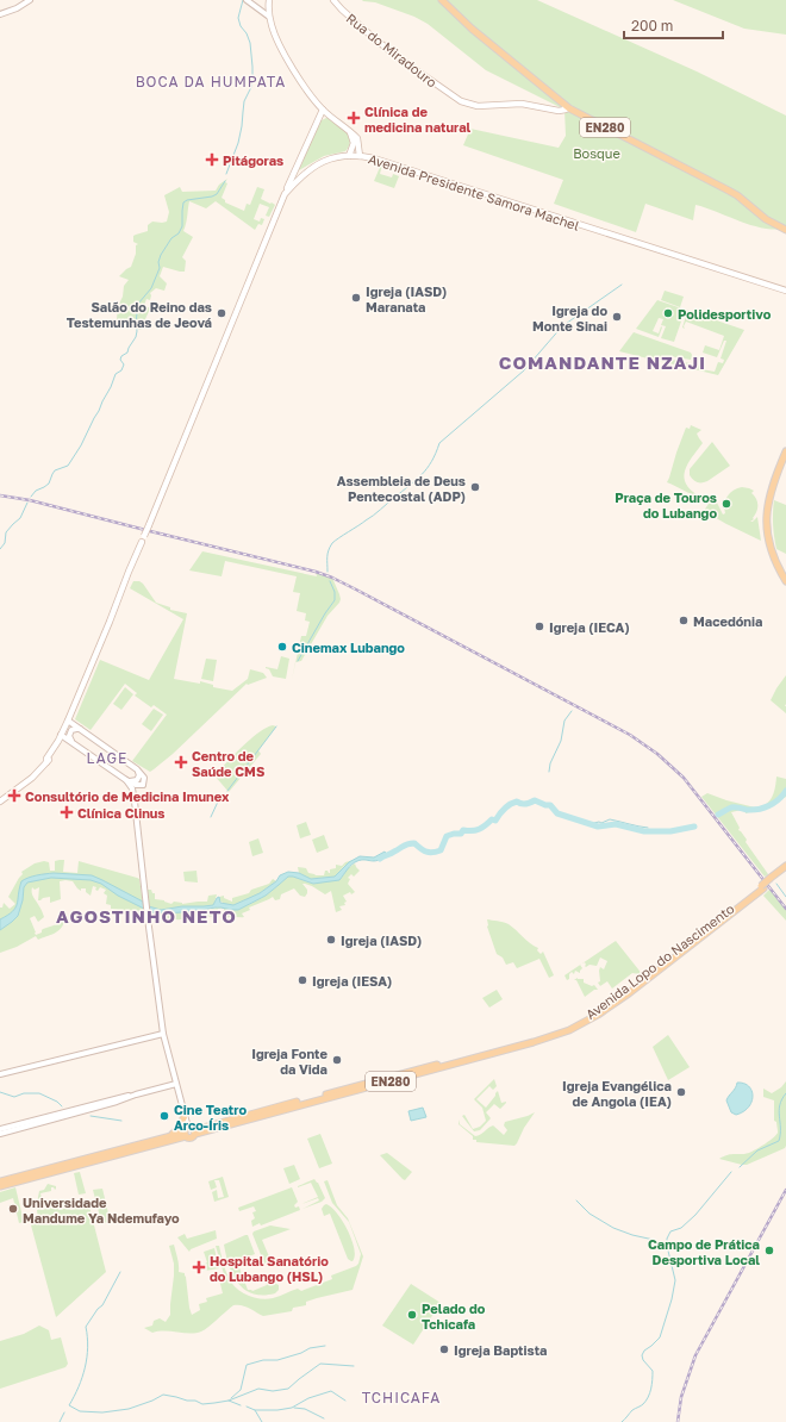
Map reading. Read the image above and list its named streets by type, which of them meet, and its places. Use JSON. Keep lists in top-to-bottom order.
{
  "streets": {
    "main road": [
      "Rua do Miradouro",
      "EN280",
      "Avenida Presidente Samora Machel",
      "Avenida Lopo do Nascimento"
    ]
  },
  "crossings": [
    ["Rua do Miradouro", "EN280"],
    ["EN280", "Avenida Lopo do Nascimento"]
  ],
  "districts": [
    "BOCA DA HUMPATA",
    "COMANDANTE NZAJI",
    "LAGE",
    "AGOSTINHO NETO",
    "TCHICAFA"
  ],
  "parks": ["Bosque"],
  "places": {
    "health": [
      "Clínica de medicina natural",
      "Pitágoras",
      "Centro de Saúde CMS",
      "Consultório de Medicina Imunex",
      "Clínica Clinus",
      "Hospital Sanatório do Lubango (HSL)"
    ],
    "other": [
      "Igreja (IASD) Maranata",
      "Salão do Reino das Testemunhas de Jeová",
      "Polidesportivo",
      "Igreja do Monte Sinai",
      "Assembleia de Deus Pentecostal (ADP)",
      "Praça de Touros do Lubango",
      "Macedónia",
      "Igreja (IECA)",
      "Cinemax Lubango",
      "Igreja (IASD)",
      "Igreja (IESA)",
      "Igreja Fonte da Vida",
      "Igreja Evangélica de Angola (IEA)",
      "Cine Teatro Arco-Íris",
      "Universidade Mandume Ya Ndemufayo",
      "Campo de Prática Desportiva Local",
      "Pelado do Tchicafa",
      "Igreja Baptista"
    ]
  },
  "scale_bar": "200 m"
}
